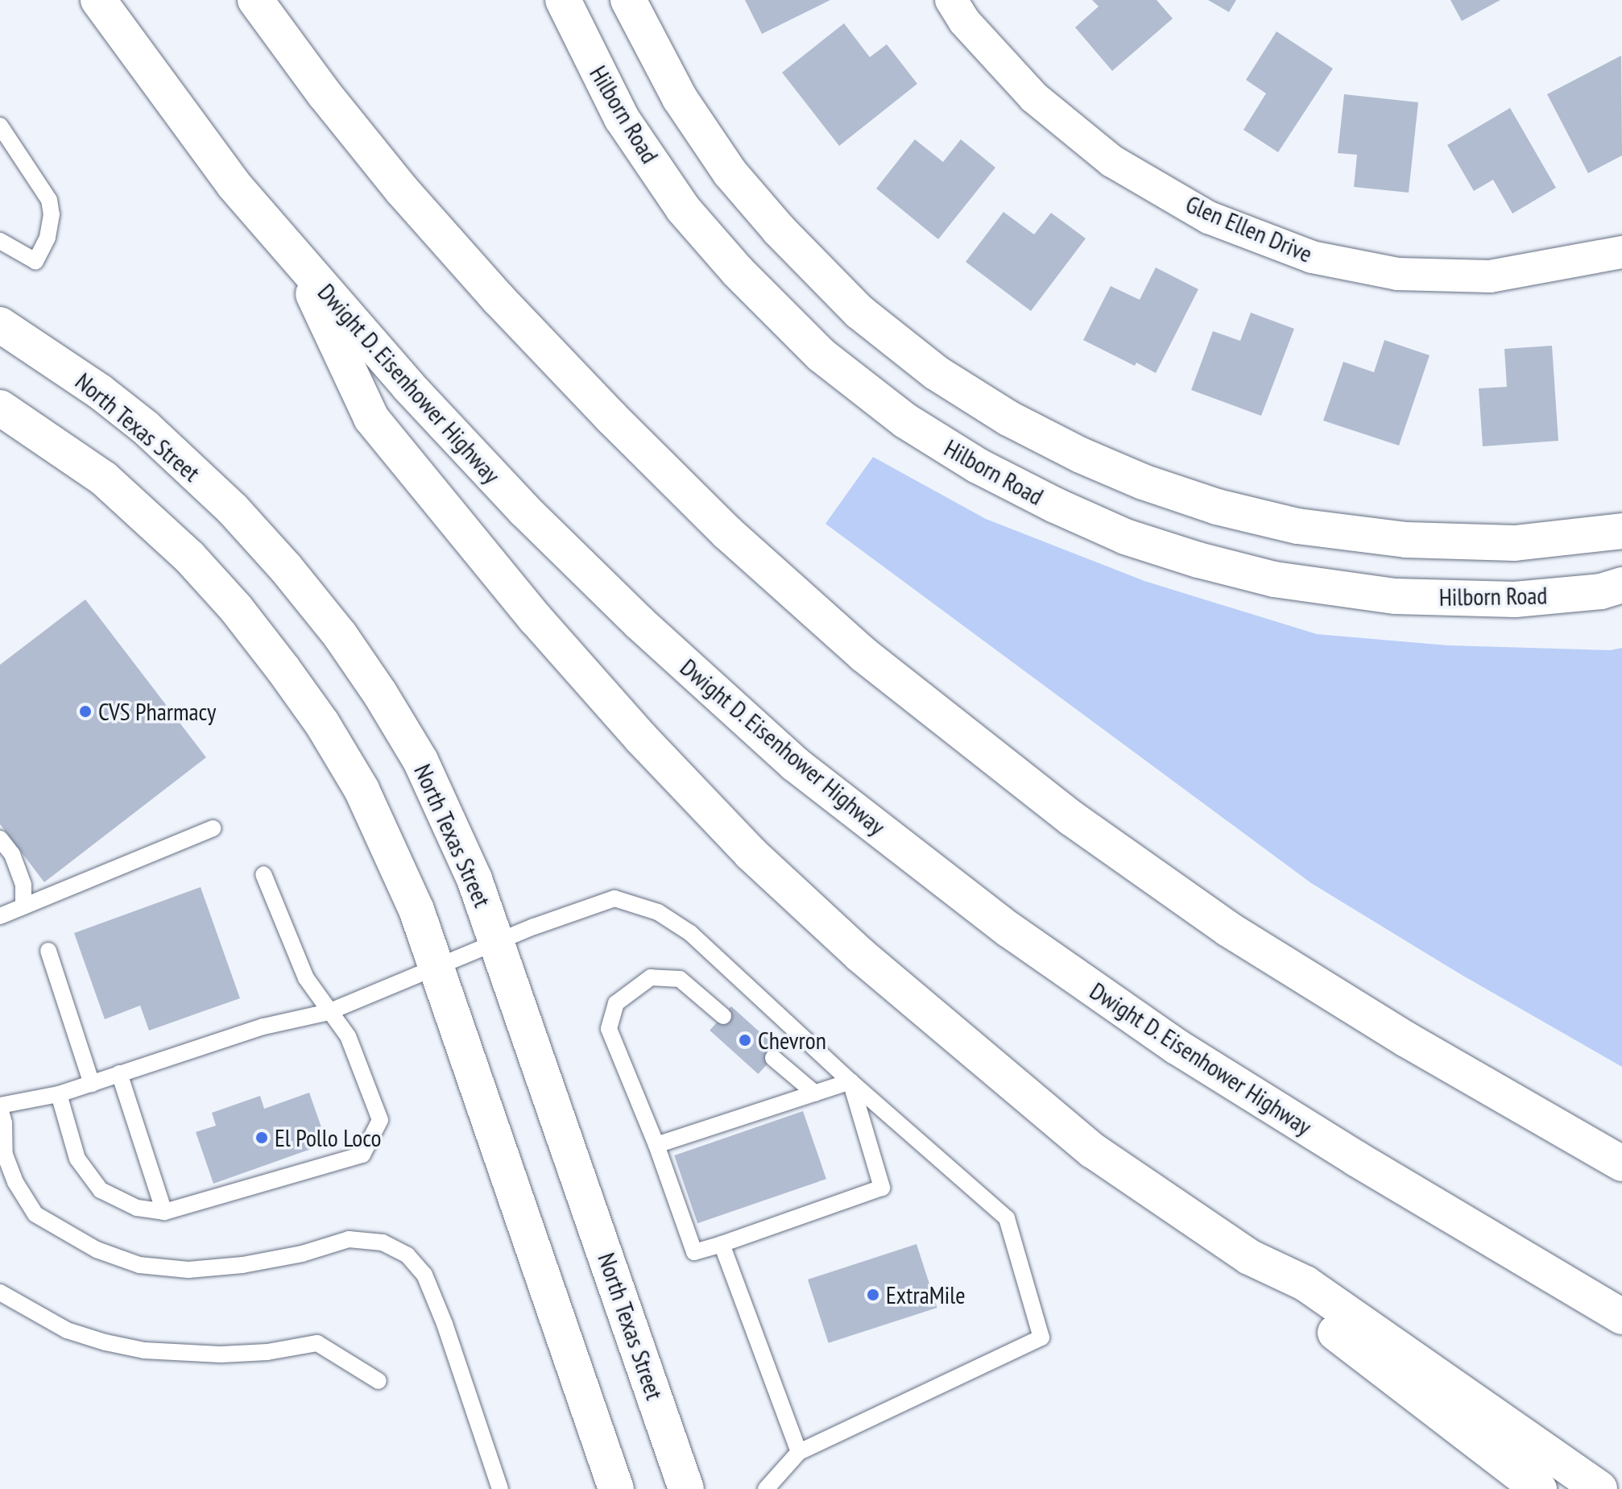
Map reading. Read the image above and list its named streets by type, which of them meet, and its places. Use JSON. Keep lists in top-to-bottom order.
{
  "streets": {
    "main road": ["Hilborn Road", "Dwight D. Eisenhower Highway", "North Texas Street"],
    "street": ["Glen Ellen Drive"]
  },
  "places": [
    "CVS Pharmacy",
    "Chevron",
    "El Pollo Loco",
    "ExtraMile"
  ]
}
